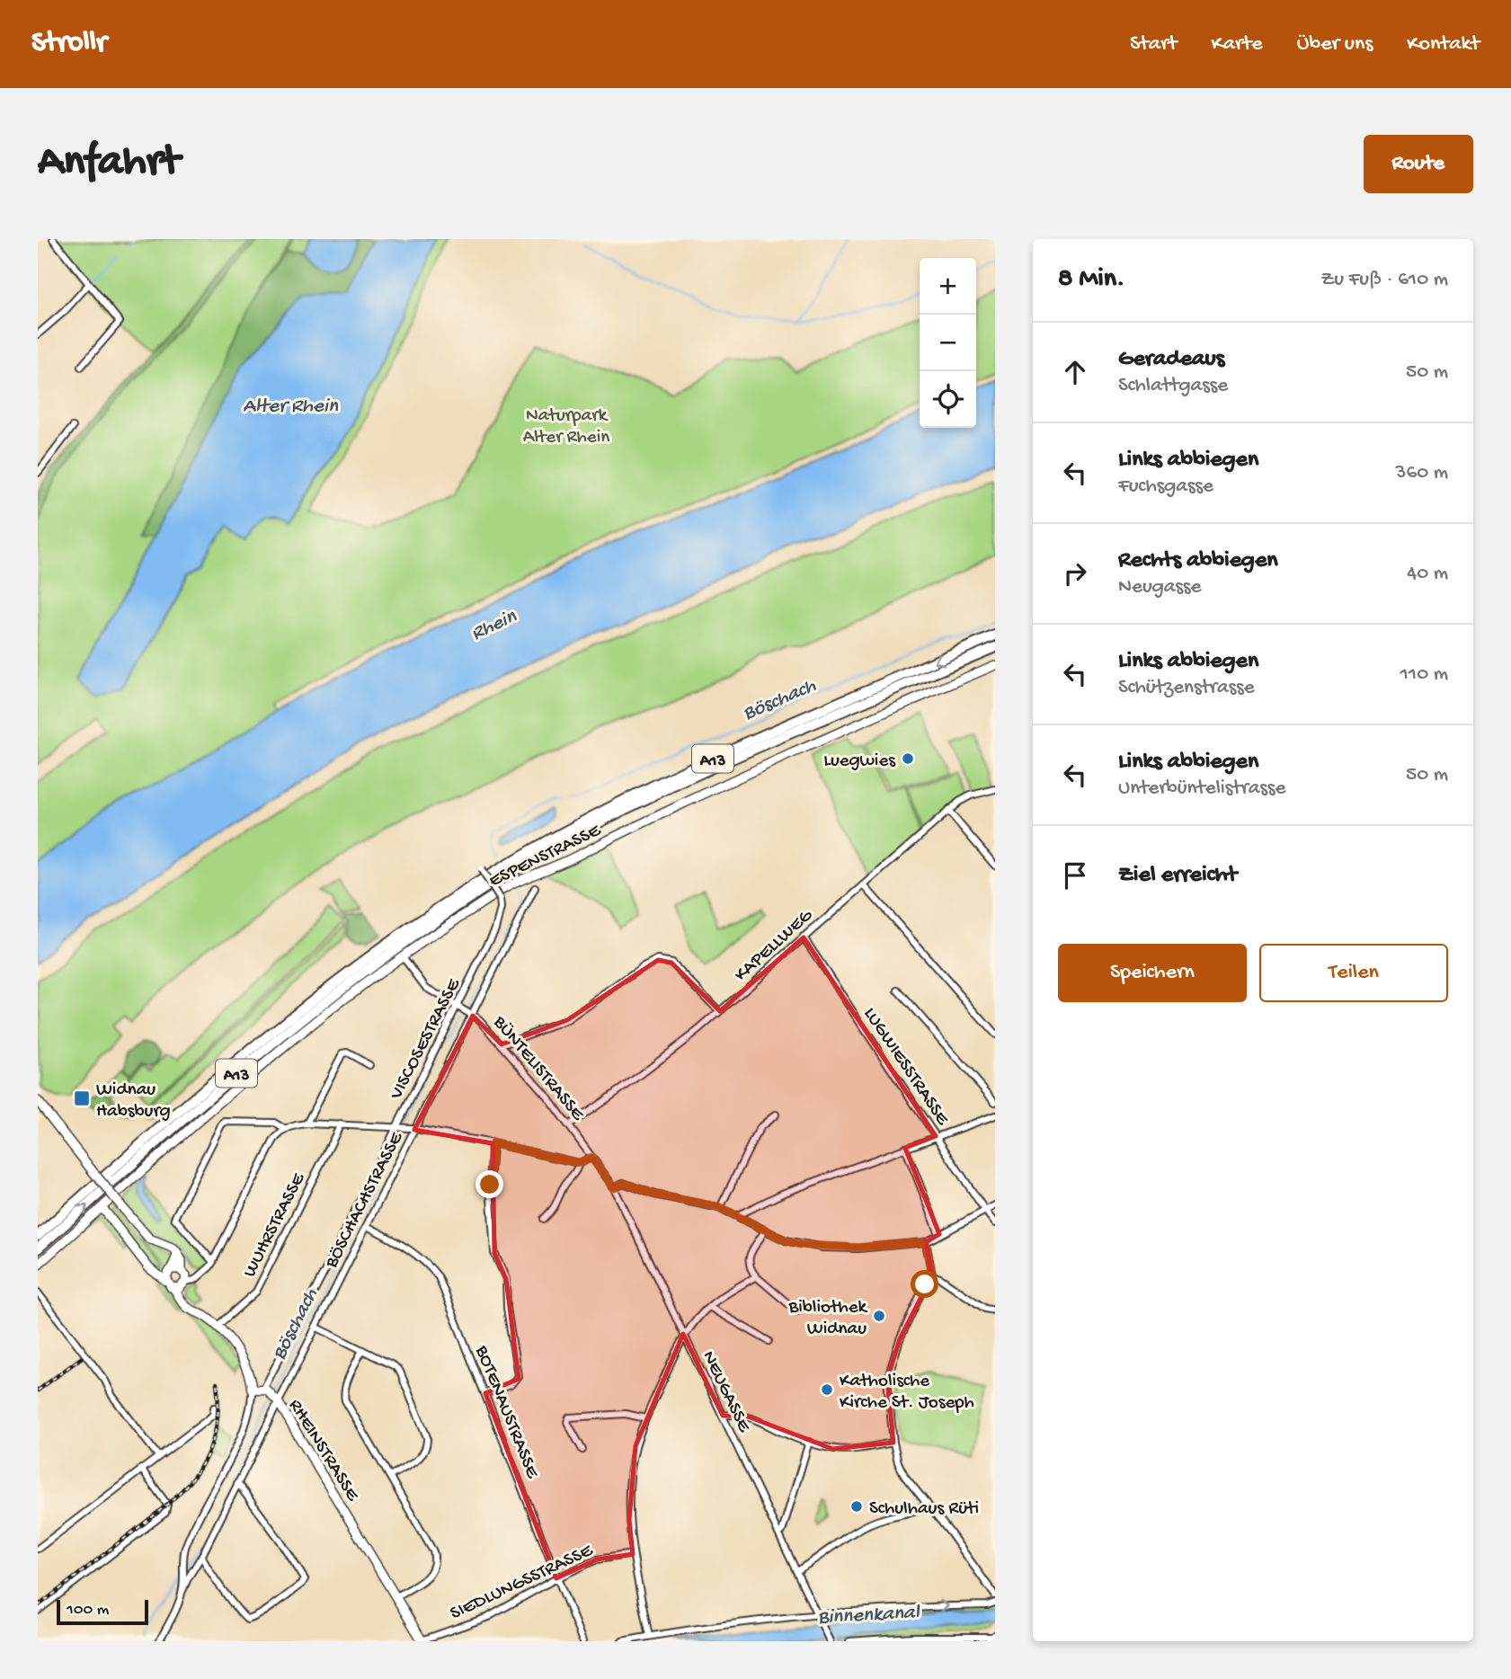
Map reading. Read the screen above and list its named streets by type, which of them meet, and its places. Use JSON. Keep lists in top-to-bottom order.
{
  "streets": {
    "highway": ["A13"],
    "street": [
      "ESPENSTRASSE",
      "KAPELLWEG",
      "VISCOSESTRASSE",
      "LUGWIESSTRASSE",
      "BÜNTELISTRASSE",
      "BÖSCHACHSTRASSE",
      "WUHRSTRASSE",
      "NEUGASSE",
      "BOTENAUSTRASSE",
      "RHEINSTRASSE",
      "SIEDLUNGSSTRASSE"
    ]
  },
  "crossings": [
    ["ESPENSTRASSE", "BÜNTELISTRASSE"],
    ["KAPELLWEG", "LUGWIESSTRASSE"],
    ["KAPELLWEG", "BÜNTELISTRASSE"],
    ["VISCOSESTRASSE", "BÜNTELISTRASSE"],
    ["VISCOSESTRASSE", "RHEINSTRASSE"],
    ["BÜNTELISTRASSE", "BÖSCHACHSTRASSE"],
    ["BÜNTELISTRASSE", "NEUGASSE"],
    ["BÖSCHACHSTRASSE", "BOTENAUSTRASSE"],
    ["BÖSCHACHSTRASSE", "RHEINSTRASSE"],
    ["BOTENAUSTRASSE", "SIEDLUNGSSTRASSE"],
    ["RHEINSTRASSE", "SIEDLUNGSSTRASSE"]
  ],
  "water": [
    "Alter Rhein",
    "Rhein",
    "Böschach",
    "Binnenkanal"
  ],
  "parks": ["Naturpark Alter Rhein"],
  "places": {
    "other": [
      "Luegwies",
      "Bibliothek Widnau",
      "Katholische Kirche St. Joseph",
      "Schulhaus Rüti"
    ],
    "transit": ["Widnau Habsburg"]
  },
  "scale_bar": "100 m",
  "page": {
    "header": "Strollr",
    "nav": [
      "Start",
      "Karte",
      "Über uns",
      "Kontakt"
    ],
    "buttons": [
      "Route",
      ["Speichern", "Teilen"]
    ],
    "title": "Anfahrt",
    "heading": ["8 Min.", "Zu Fuß · 610 m"],
    "map_buttons": ["+", "−"],
    "list": [
      ["Geradeaus", "Schlattgasse", "50 m"],
      ["Links abbiegen", "Fuchsgasse", "360 m"],
      ["Rechts abbiegen", "Neugasse", "40 m"],
      ["Links abbiegen", "Schützenstrasse", "110 m"],
      ["Links abbiegen", "Unterbüntelistrasse", "50 m"],
      "Ziel erreicht"
    ],
    "scale": "100 m"
  }
}
